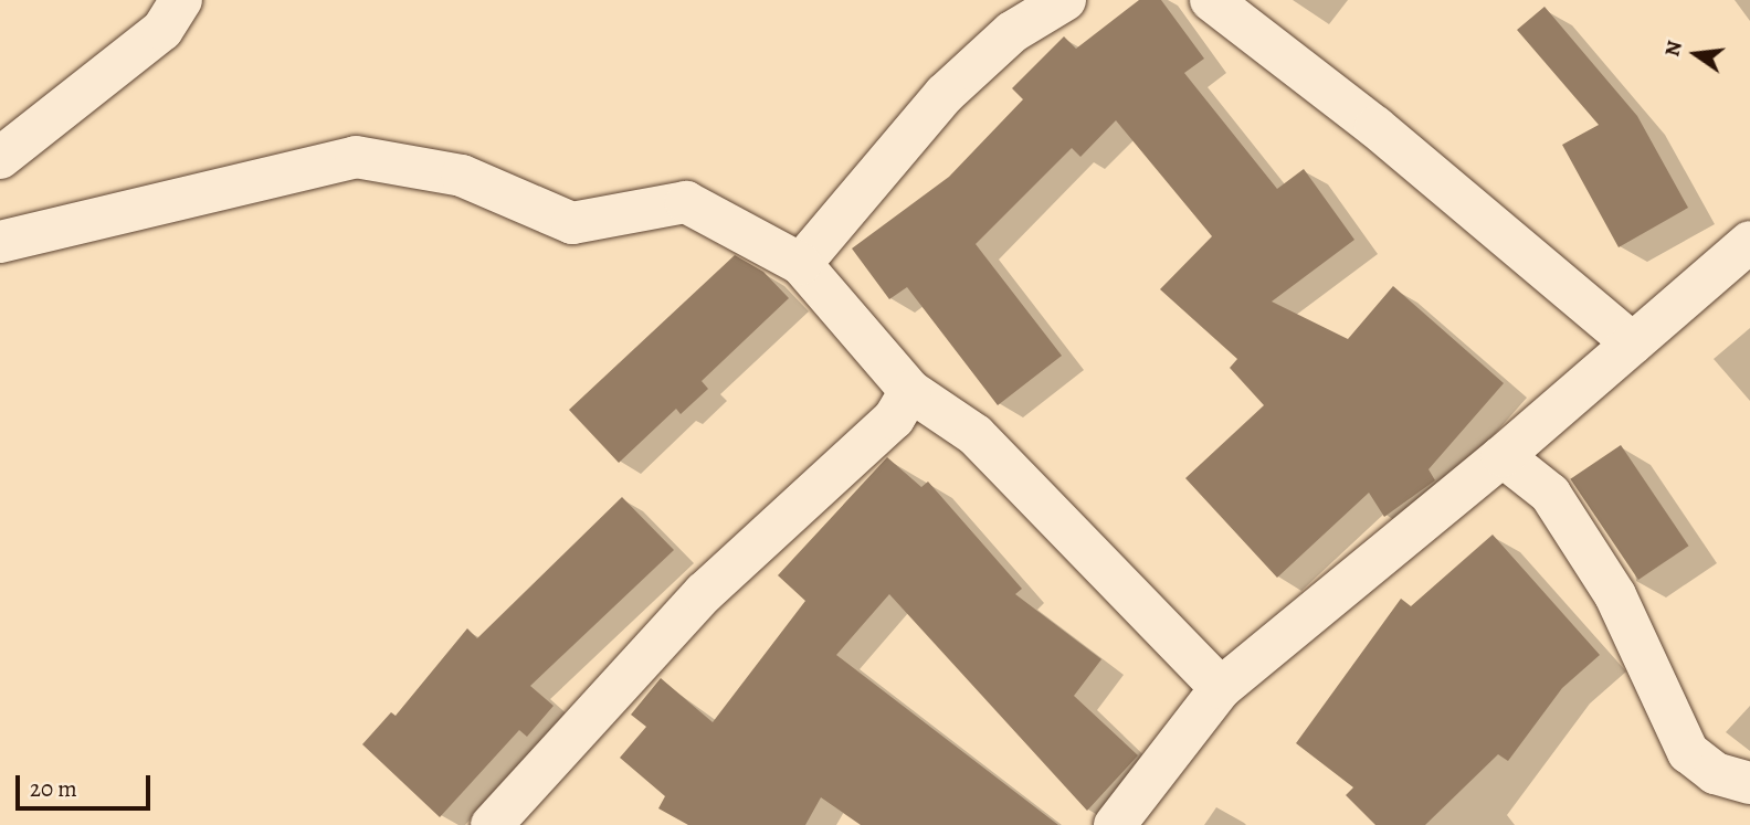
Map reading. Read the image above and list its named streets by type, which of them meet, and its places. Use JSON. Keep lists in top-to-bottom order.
{
  "scale_bar": "20 m",
  "north": "left"
}
